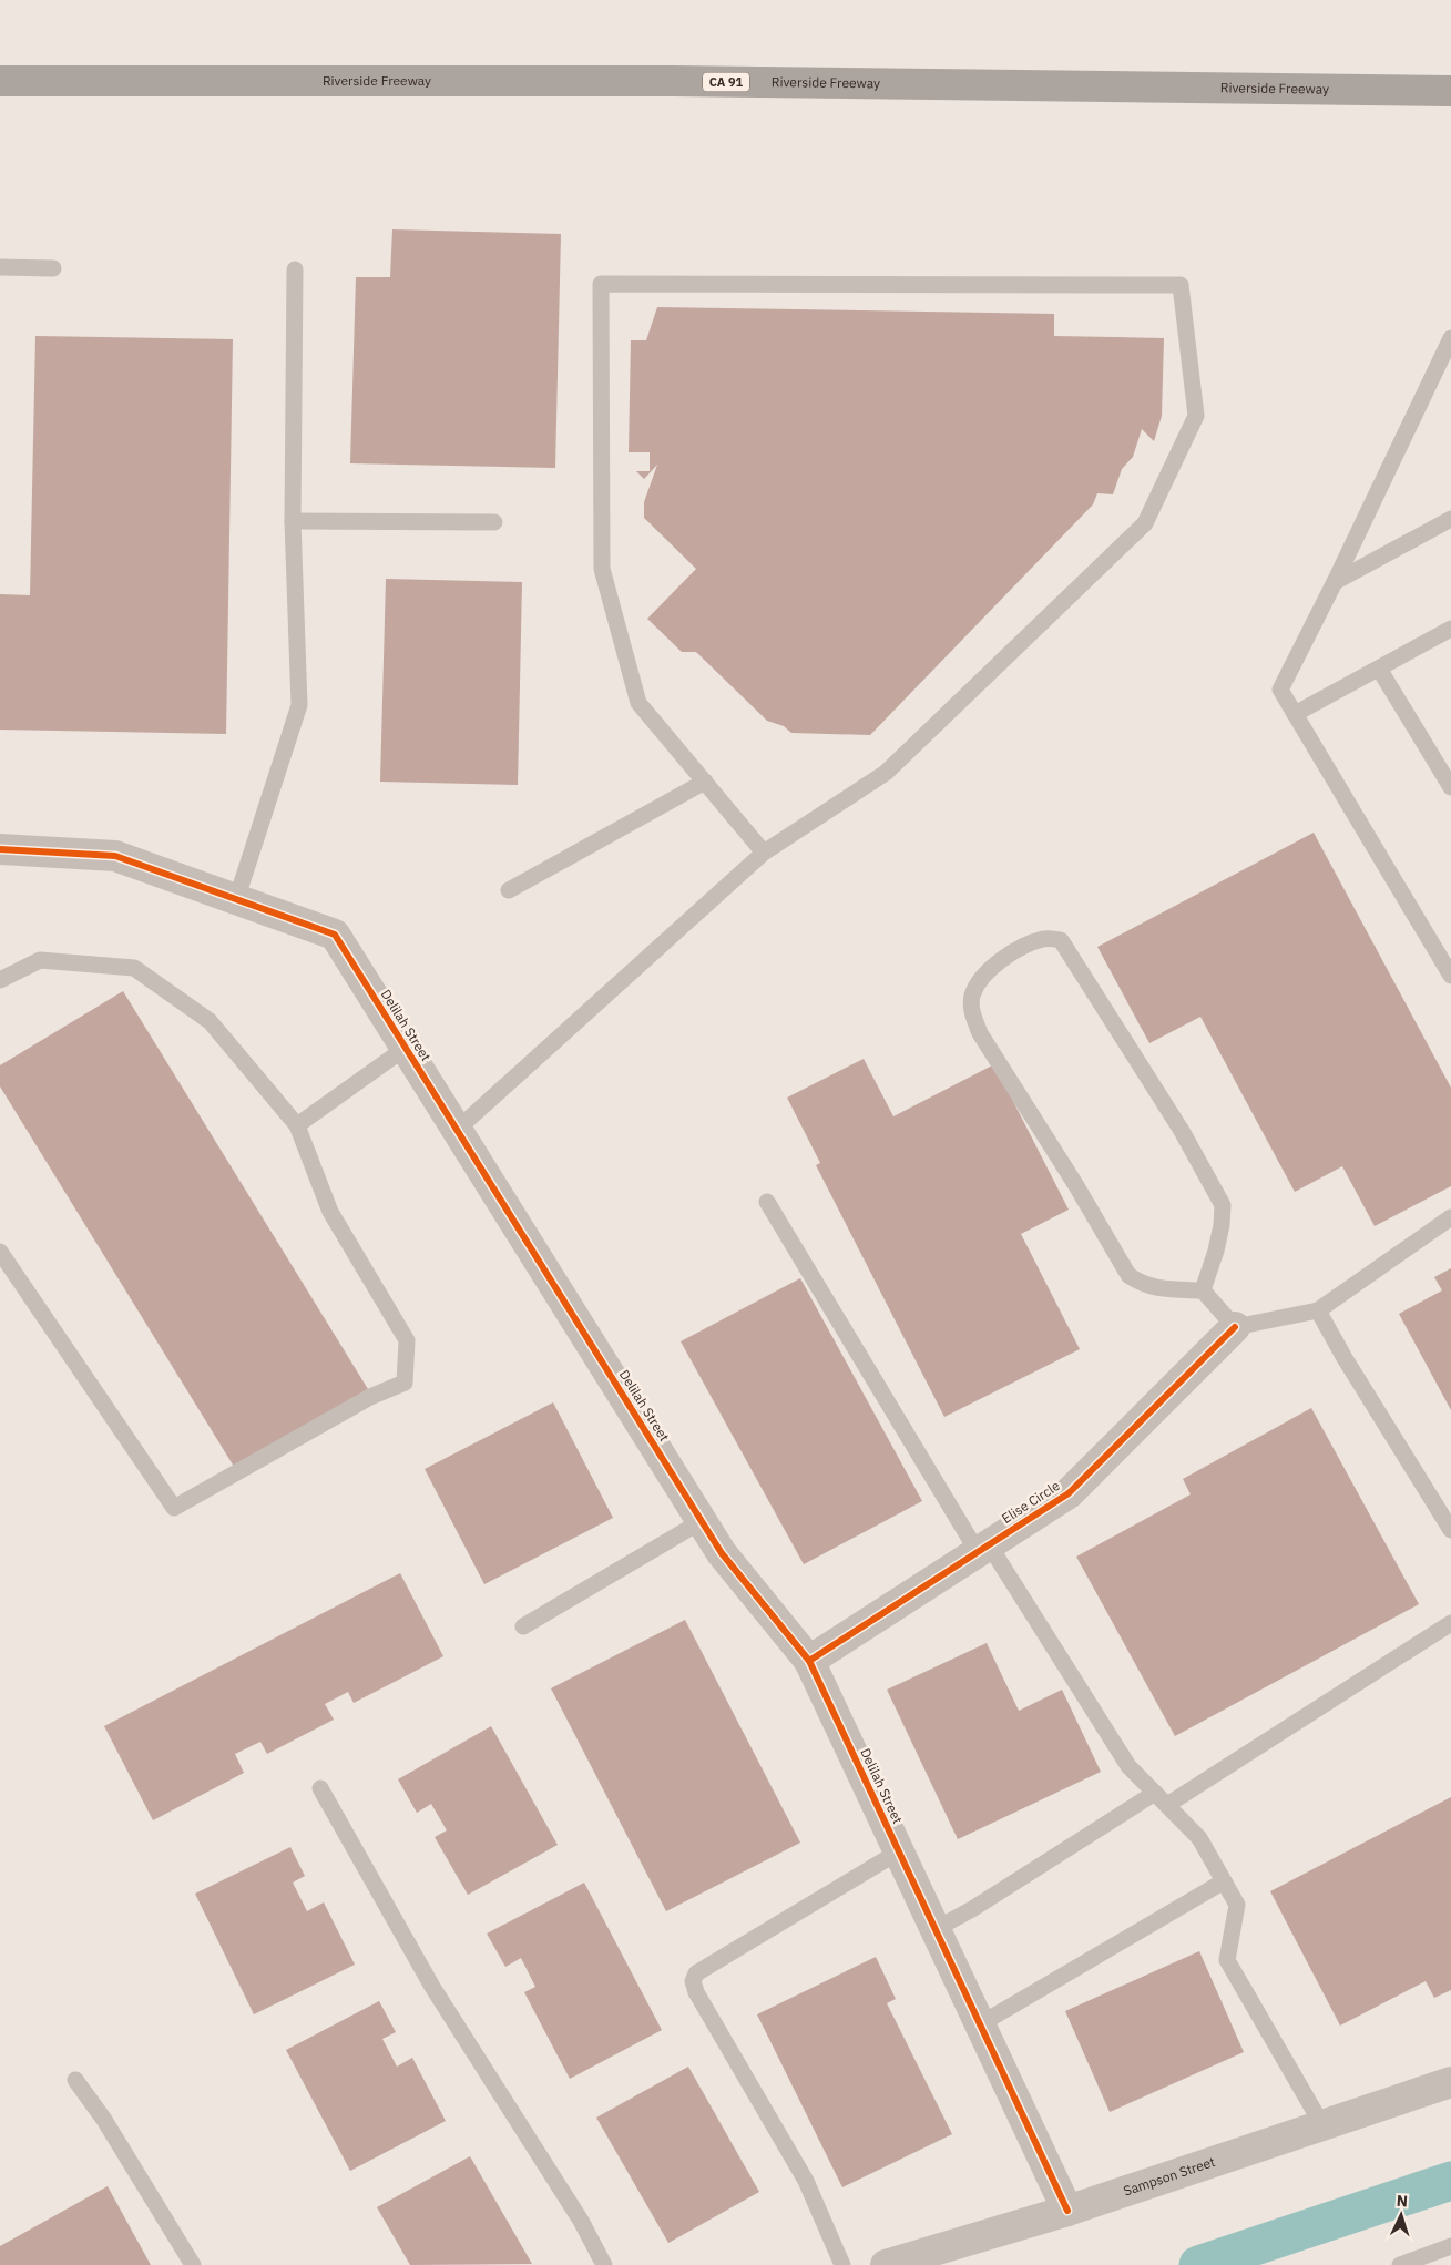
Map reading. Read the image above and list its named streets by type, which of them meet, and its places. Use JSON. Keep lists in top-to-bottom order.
{
  "streets": {
    "highway": ["Riverside Freeway", "CA 91"],
    "street": ["Delilah Street", "Elise Circle", "Sampson Street"]
  },
  "crossings": [
    ["Delilah Street", "Elise Circle"],
    ["Delilah Street", "Sampson Street"]
  ],
  "north": "top"
}
